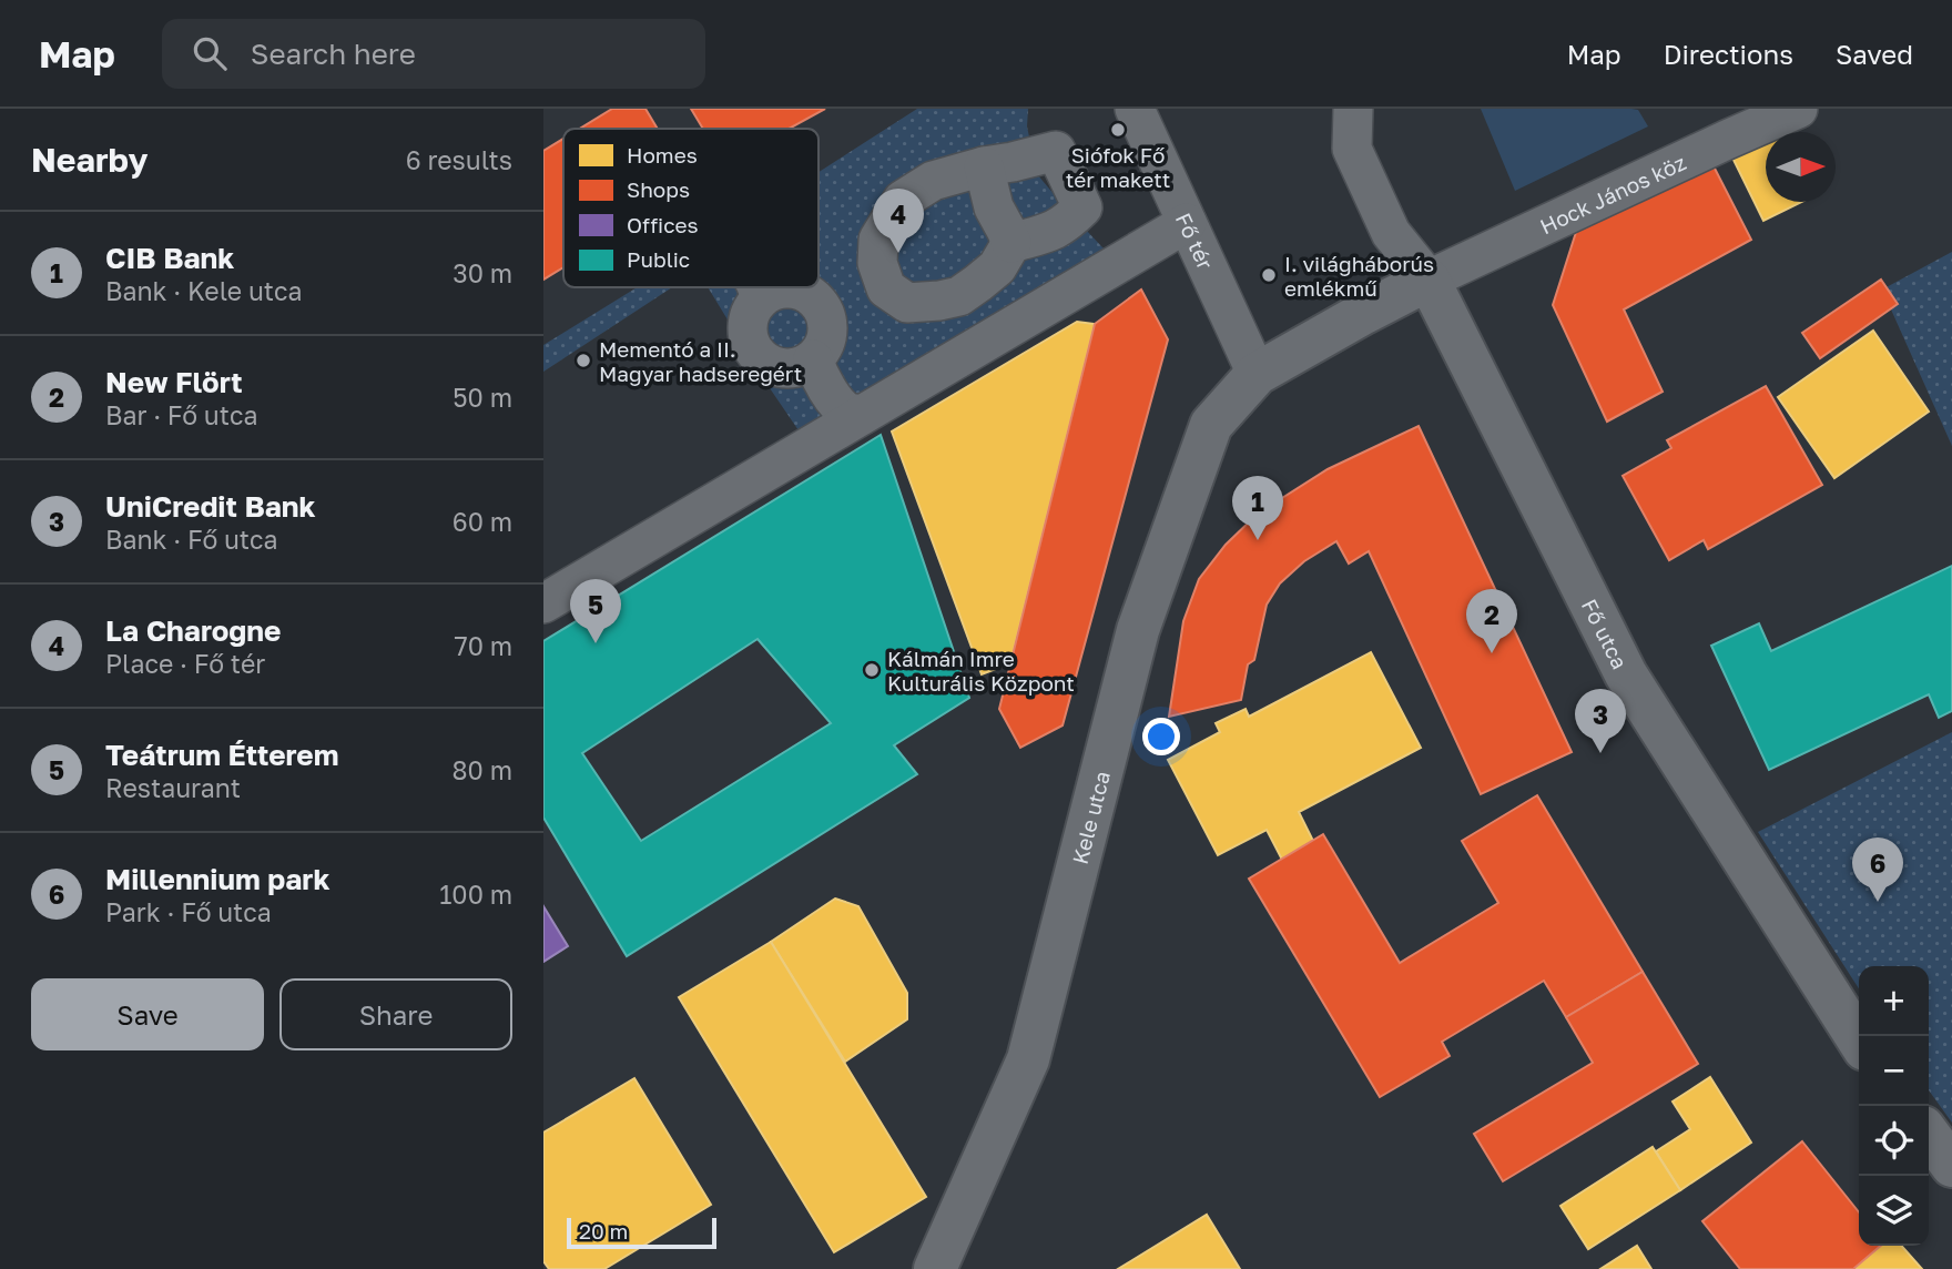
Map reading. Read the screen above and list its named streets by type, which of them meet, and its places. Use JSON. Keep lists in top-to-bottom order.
{
  "streets": {
    "street": [
      "Hock János köz",
      "Fő tér",
      "Fő utca",
      "Kele utca"
    ]
  },
  "crossings": [
    ["Hock János köz", "Fő utca"],
    ["Hock János köz", "Kele utca"],
    ["Fő tér", "Kele utca"],
    ["Fő utca", "Kele utca"]
  ],
  "places": [
    "Siófok Fő tér makett",
    "I. világháborús emlékmű",
    "Mementó a II. Magyar hadseregért",
    "Kálmán Imre Kulturális Központ"
  ],
  "legend": [
    "Homes",
    "Shops",
    "Offices",
    "Public"
  ],
  "scale_bar": "20 m",
  "north": "right",
  "page": {
    "header": "Map",
    "search": "Search here",
    "nav": ["Map", "Directions", "Saved"],
    "heading": ["Nearby", "6 results"],
    "pins": [
      "4",
      "1",
      "5",
      "2",
      "3",
      "6"
    ],
    "list": [
      {
        "mark": "1",
        "name": "CIB Bank",
        "note": "Bank · Kele utca",
        "value": "30 m"
      },
      {
        "mark": "2",
        "name": "New Flört",
        "note": "Bar · Fő utca",
        "value": "50 m"
      },
      {
        "mark": "3",
        "name": "UniCredit Bank",
        "note": "Bank · Fő utca",
        "value": "60 m"
      },
      {
        "mark": "4",
        "name": "La Charogne",
        "note": "Place · Fő tér",
        "value": "70 m"
      },
      {
        "mark": "5",
        "name": "Teátrum Étterem",
        "note": "Restaurant",
        "value": "80 m"
      },
      {
        "mark": "6",
        "name": "Millennium park",
        "note": "Park · Fő utca",
        "value": "100 m"
      }
    ],
    "buttons": ["Save", "Share"],
    "map_buttons": ["+", "−"],
    "scale": "20 m"
  }
}
